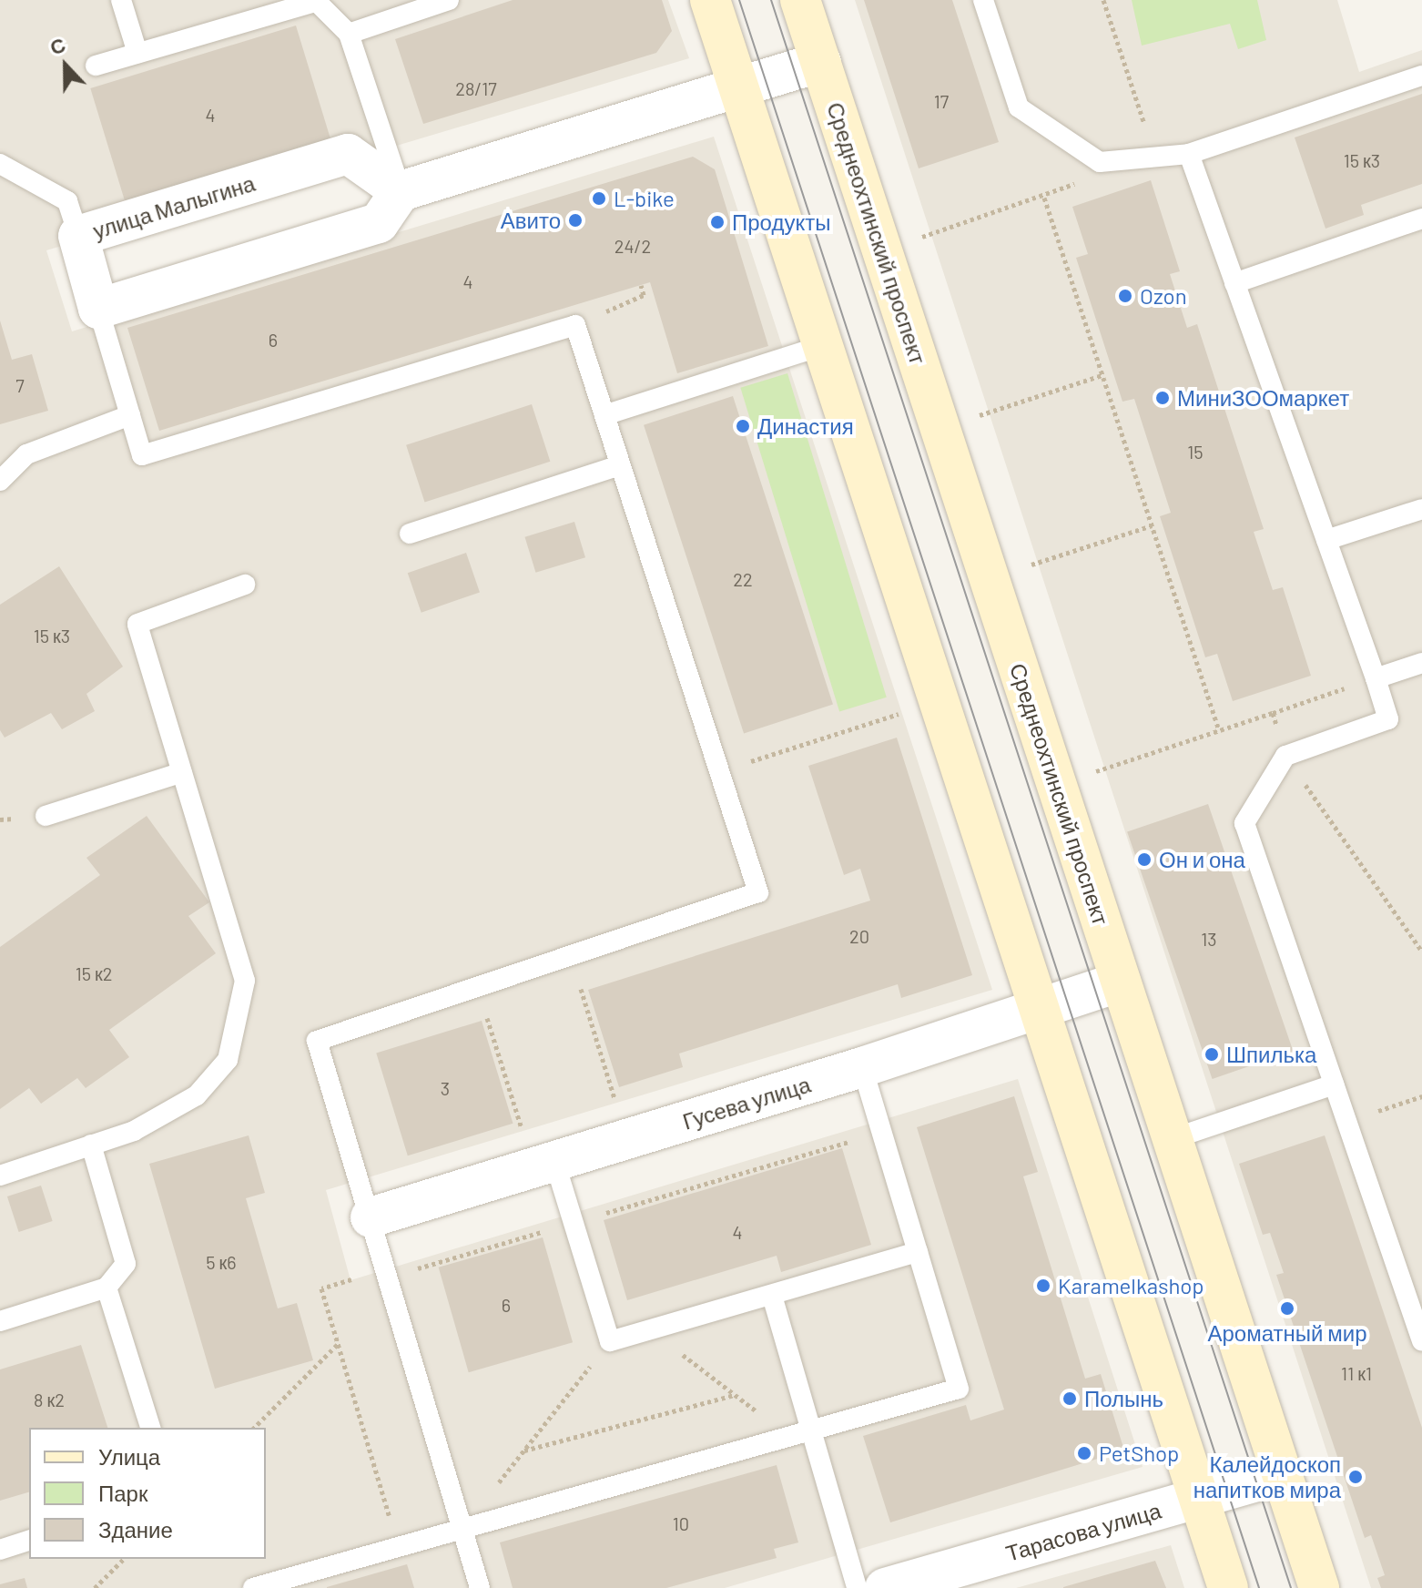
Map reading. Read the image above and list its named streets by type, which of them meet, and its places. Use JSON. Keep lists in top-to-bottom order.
{
  "streets": {
    "main road": ["Среднеохтинский проспект"],
    "street": ["улица Малыгина", "Гусева улица", "Тарасова улица"]
  },
  "crossings": [
    ["Среднеохтинский проспект", "Гусева улица"],
    ["Среднеохтинский проспект", "Тарасова улица"]
  ],
  "places": [
    "L-bike",
    "Авито",
    "Продукты",
    "Ozon",
    "МиниЗООмаркет",
    "Династия",
    "Он и она",
    "Шпилька",
    "Karamelkashop",
    "Ароматный мир",
    "Полынь",
    "PetShop",
    "Калейдоскоп напитков мира"
  ],
  "house_numbers": [
    "28/17",
    "17",
    "4",
    "15 к3",
    "24/2",
    "4",
    "6",
    "7",
    "15",
    "22",
    "15 к3",
    "20",
    "13",
    "15 к2",
    "3",
    "4",
    "5 к6",
    "6",
    "11 к1",
    "8 к2",
    "10"
  ],
  "legend": ["Улица", "Парк", "Здание"],
  "north": "top"
}
